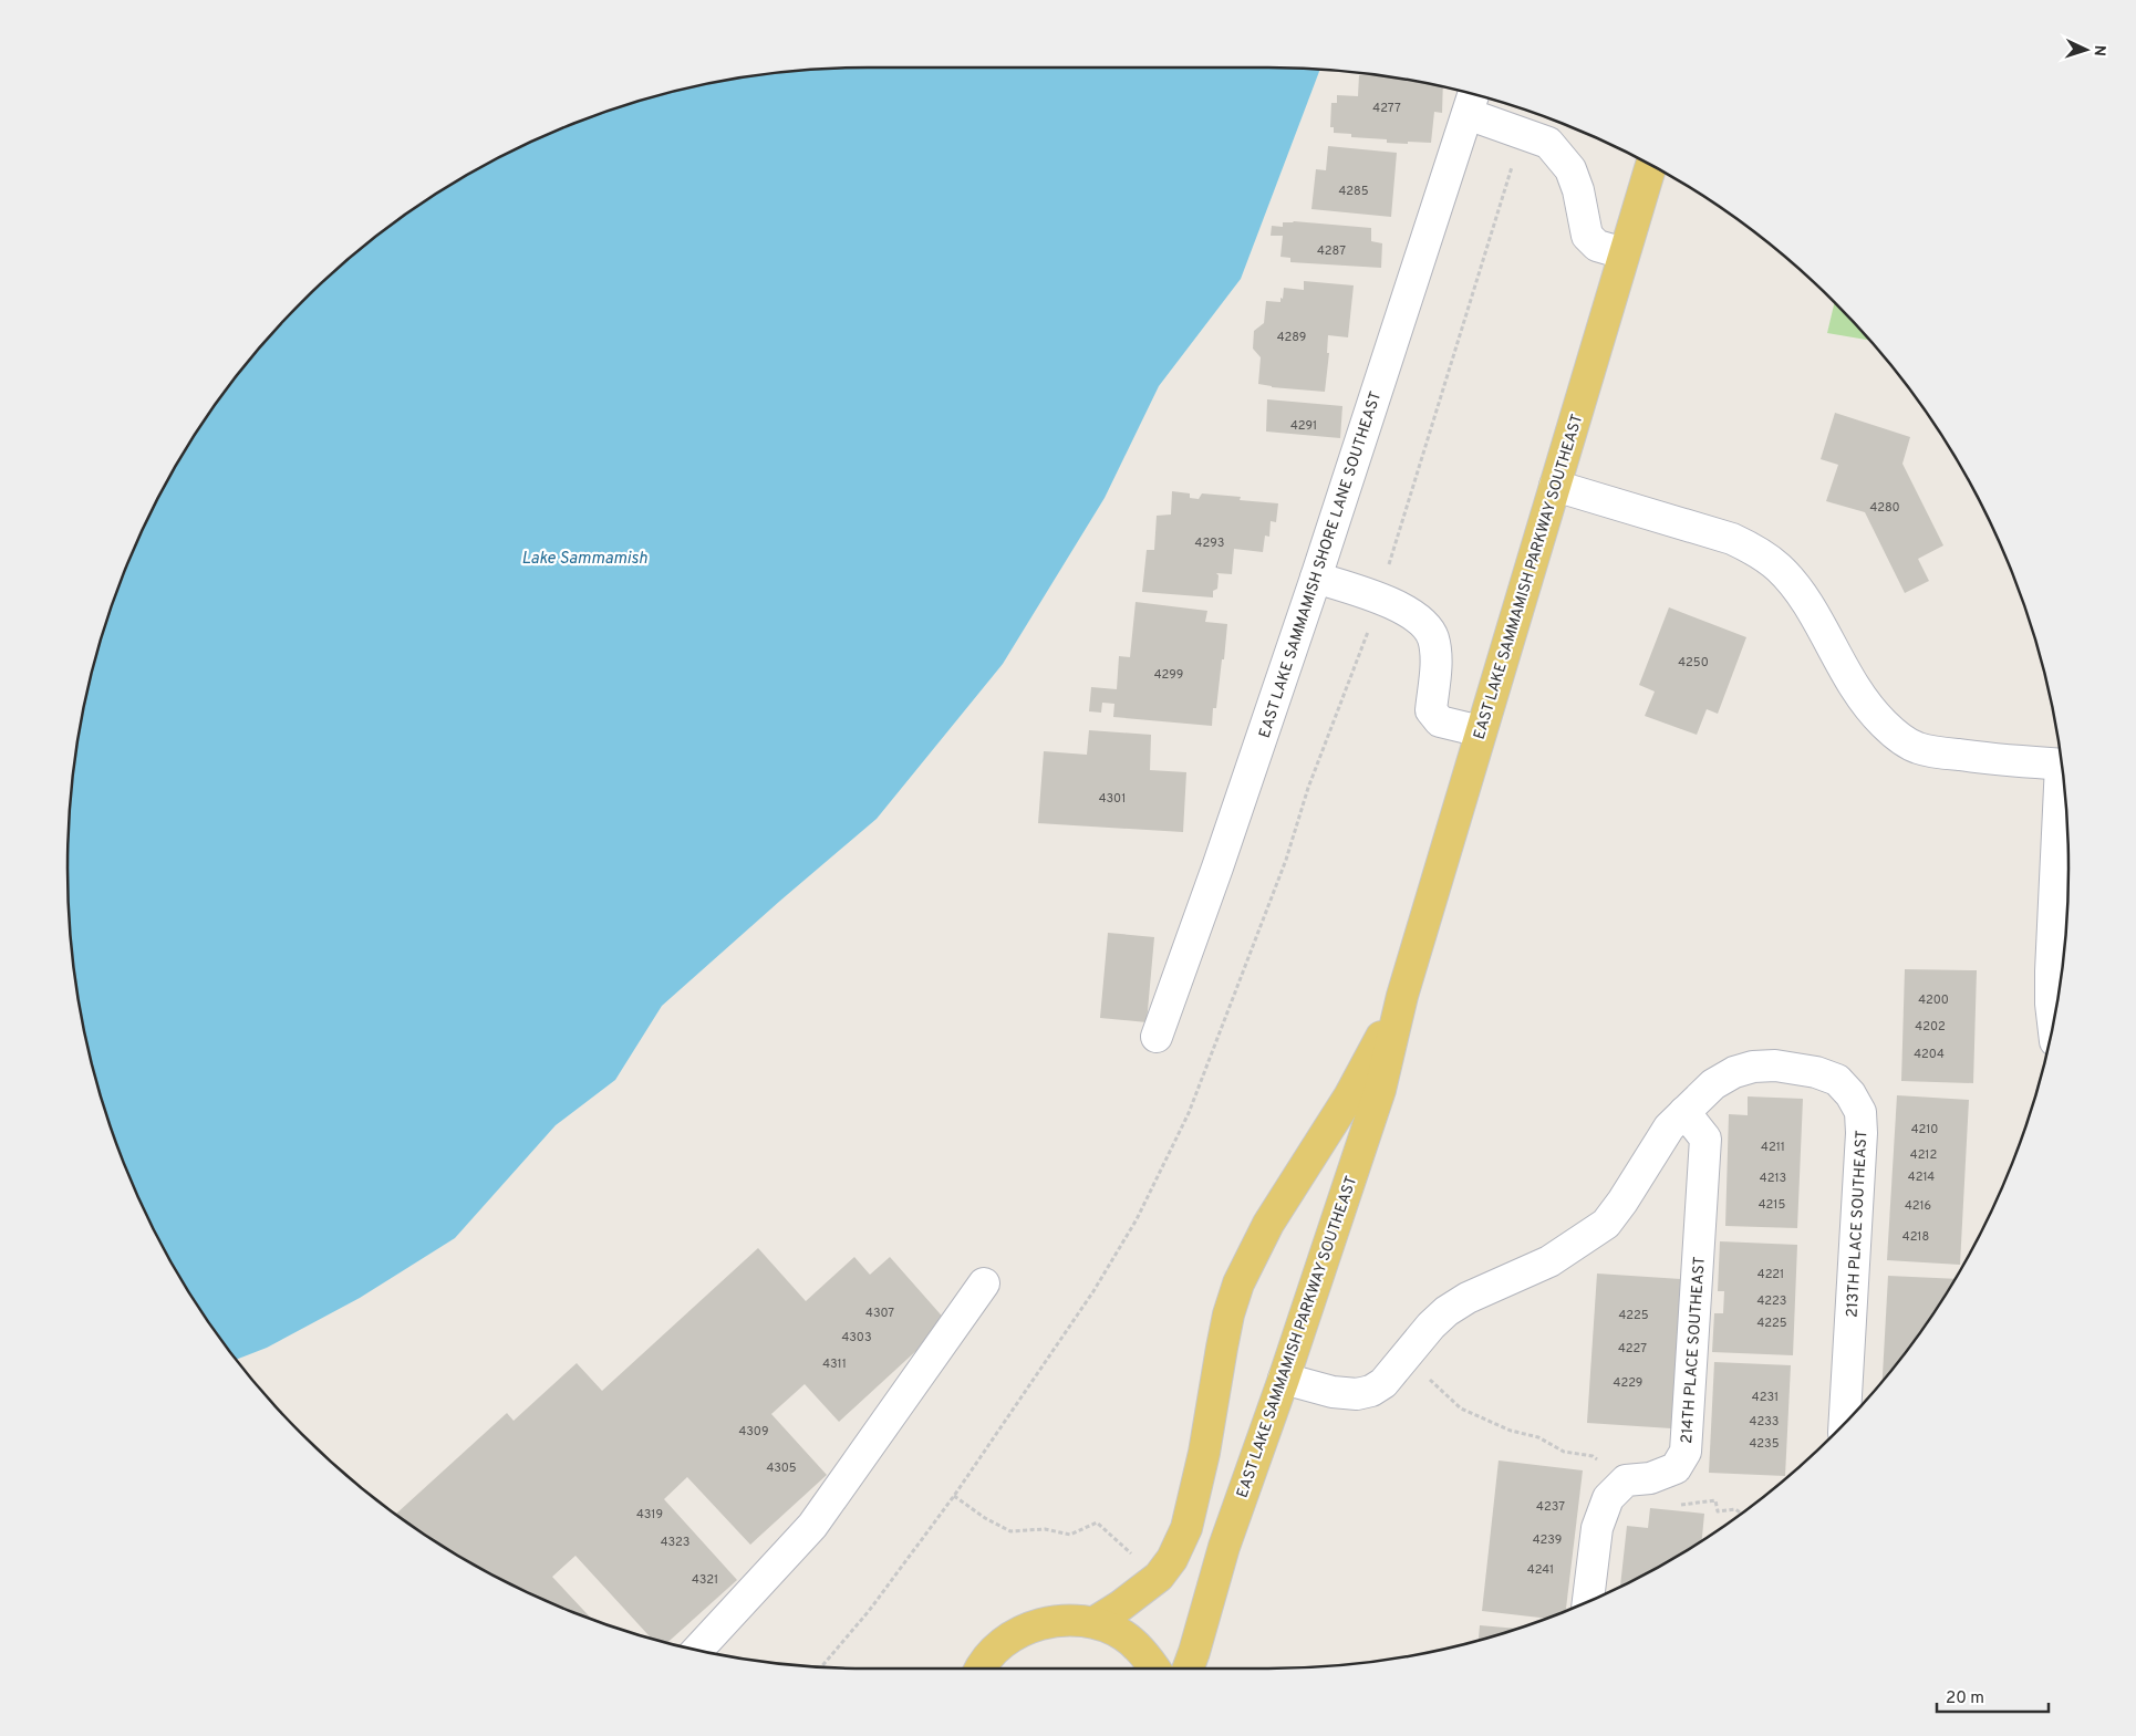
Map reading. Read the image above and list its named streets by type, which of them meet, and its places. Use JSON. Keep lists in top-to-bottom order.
{
  "streets": {
    "main road": ["EAST LAKE SAMMAMISH PARKWAY SOUTHEAST"],
    "street": ["EAST LAKE SAMMAMISH SHORE LANE SOUTHEAST", "213TH PLACE SOUTHEAST", "214TH PLACE SOUTHEAST"]
  },
  "crossings": [
    ["EAST LAKE SAMMAMISH PARKWAY SOUTHEAST", "213TH PLACE SOUTHEAST"],
    ["213TH PLACE SOUTHEAST", "214TH PLACE SOUTHEAST"]
  ],
  "water": ["Lake Sammamish"],
  "house_numbers": [
    "4277",
    "4285",
    "4287",
    "4289",
    "4291",
    "4280",
    "4293",
    "4250",
    "4299",
    "4301",
    "4200",
    "4202",
    "4204",
    "4210",
    "4211",
    "4212",
    "4214",
    "4213",
    "4215",
    "4216",
    "4218",
    "4221",
    "4223",
    "4307",
    "4225",
    "4225",
    "4303",
    "4227",
    "4311",
    "4229",
    "4231",
    "4233",
    "4309",
    "4235",
    "4305",
    "4237",
    "4319",
    "4239",
    "4323",
    "4241",
    "4321"
  ],
  "scale_bar": "20 m",
  "north": "right"
}
